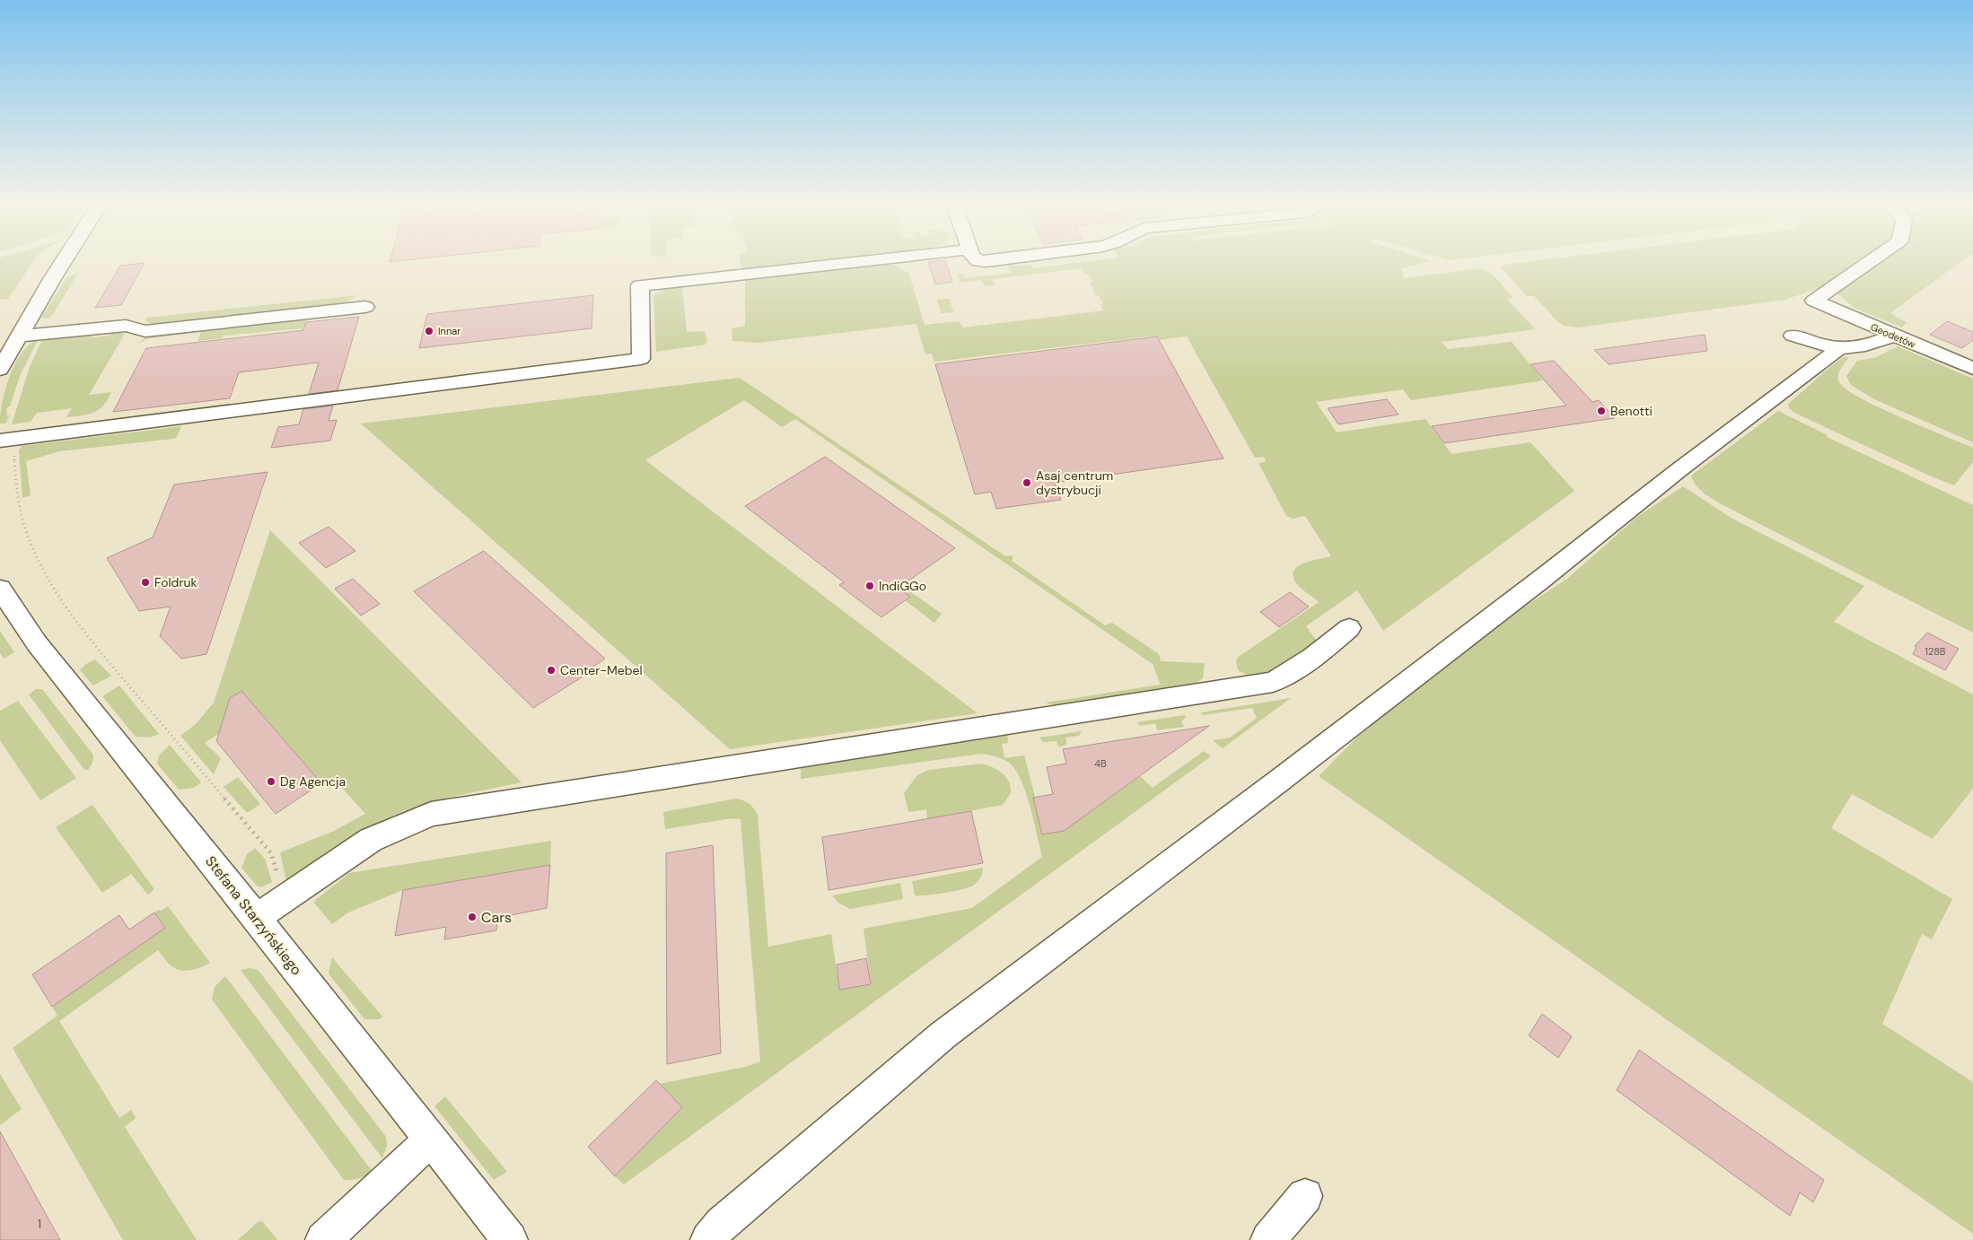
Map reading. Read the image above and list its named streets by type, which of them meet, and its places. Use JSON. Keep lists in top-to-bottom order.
{
  "streets": {
    "street": ["Geodetów", "Stefana Starzyńskiego"]
  },
  "places": [
    "Innar",
    "Benotti",
    "Asaj centrum dystrybucji",
    "Foldruk",
    "IndiGGo",
    "Center-Mebel",
    "Dg Agencja",
    "Cars"
  ],
  "house_numbers": ["128B", "4B", "1"]
}
